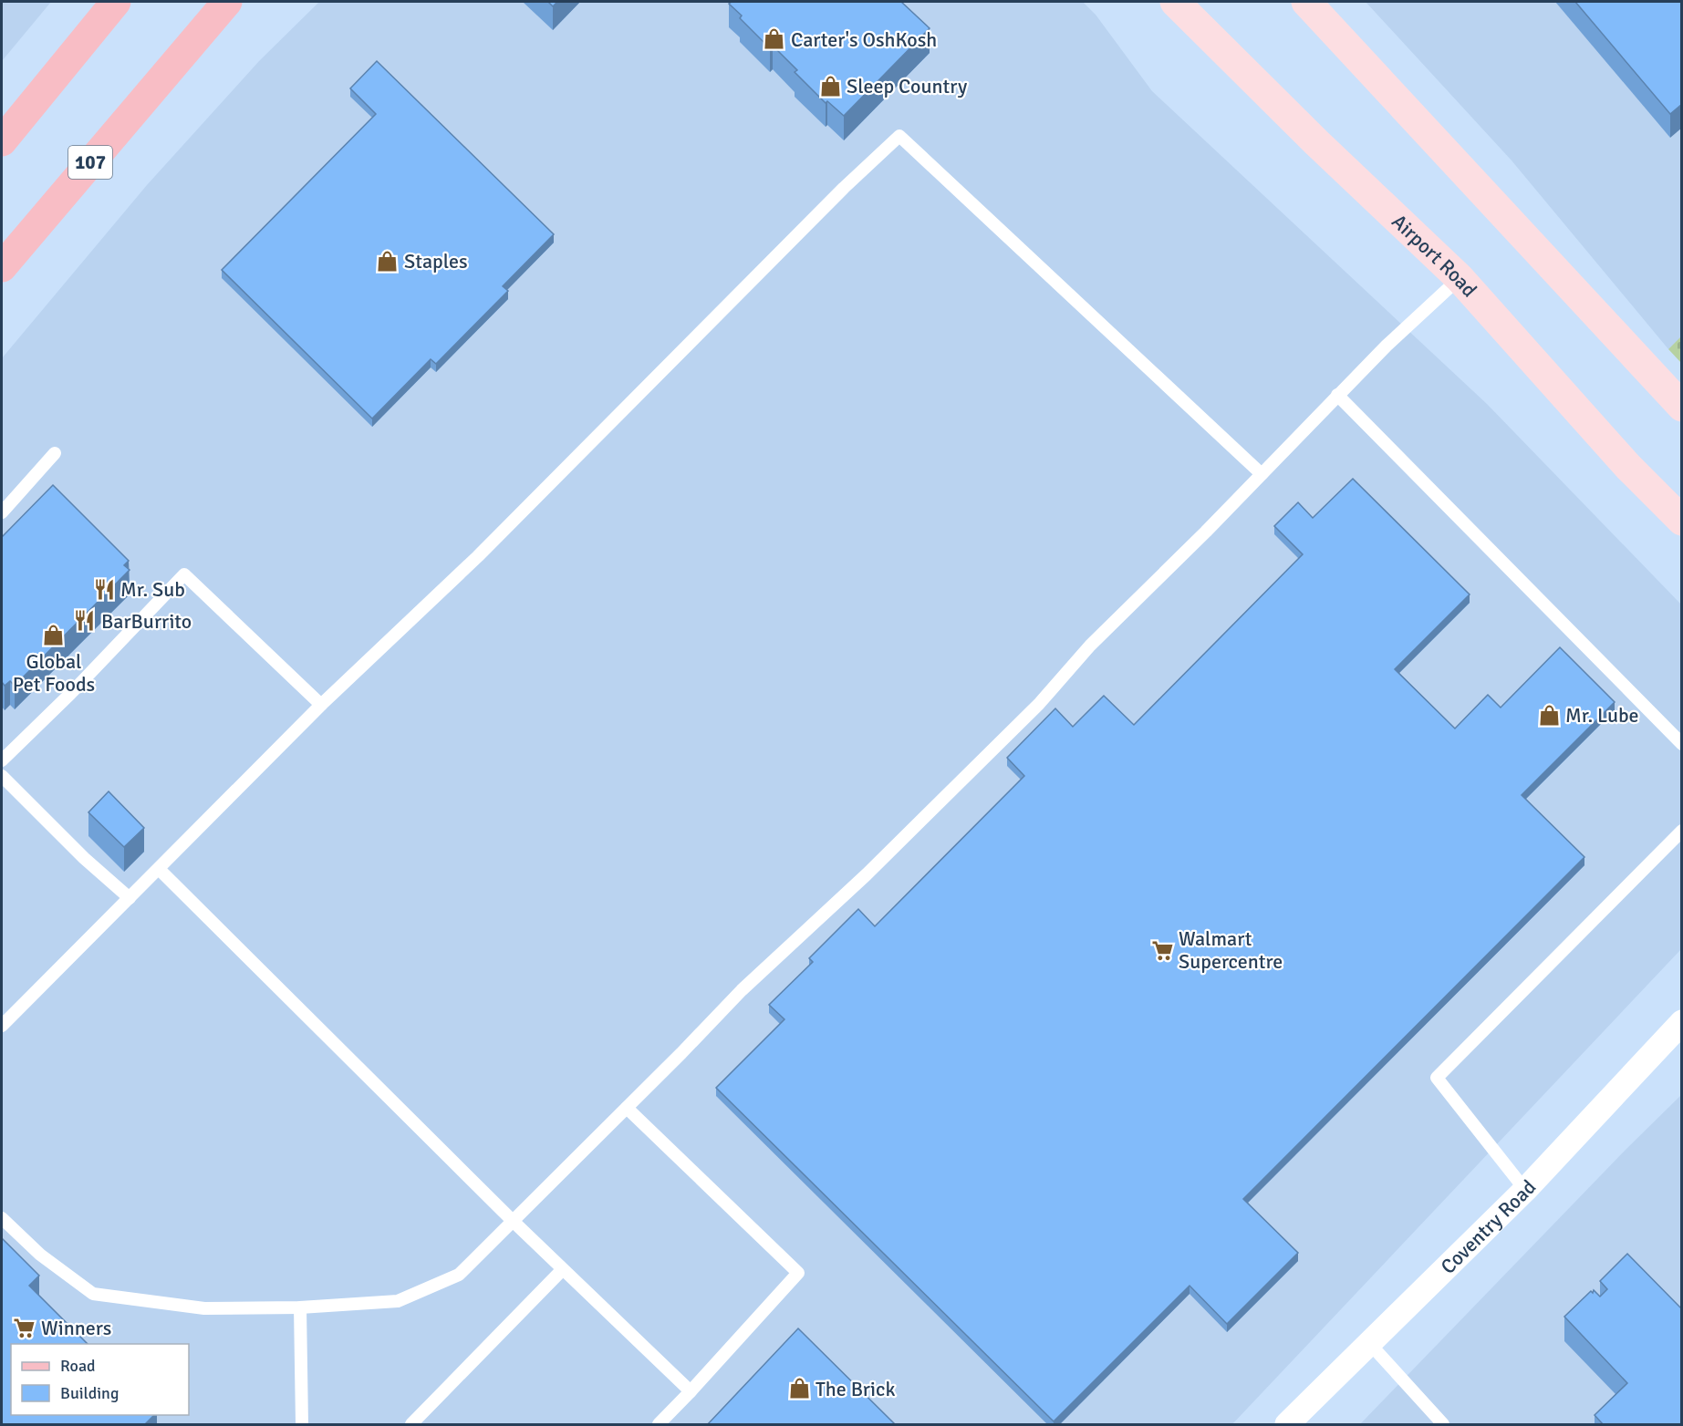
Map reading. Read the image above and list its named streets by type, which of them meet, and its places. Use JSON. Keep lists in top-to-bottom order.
{
  "streets": {
    "main road": ["107", "Airport Road"],
    "street": ["Coventry Road"]
  },
  "places": {
    "shop": [
      "Carter's OshKosh",
      "Sleep Country",
      "Staples",
      "Global Pet Foods",
      "Mr. Lube",
      "The Brick"
    ],
    "restaurant": ["Mr. Sub", "BarBurrito"],
    "supermarket": ["Walmart Supercentre", "Winners"]
  },
  "legend": ["Road", "Building"]
}
